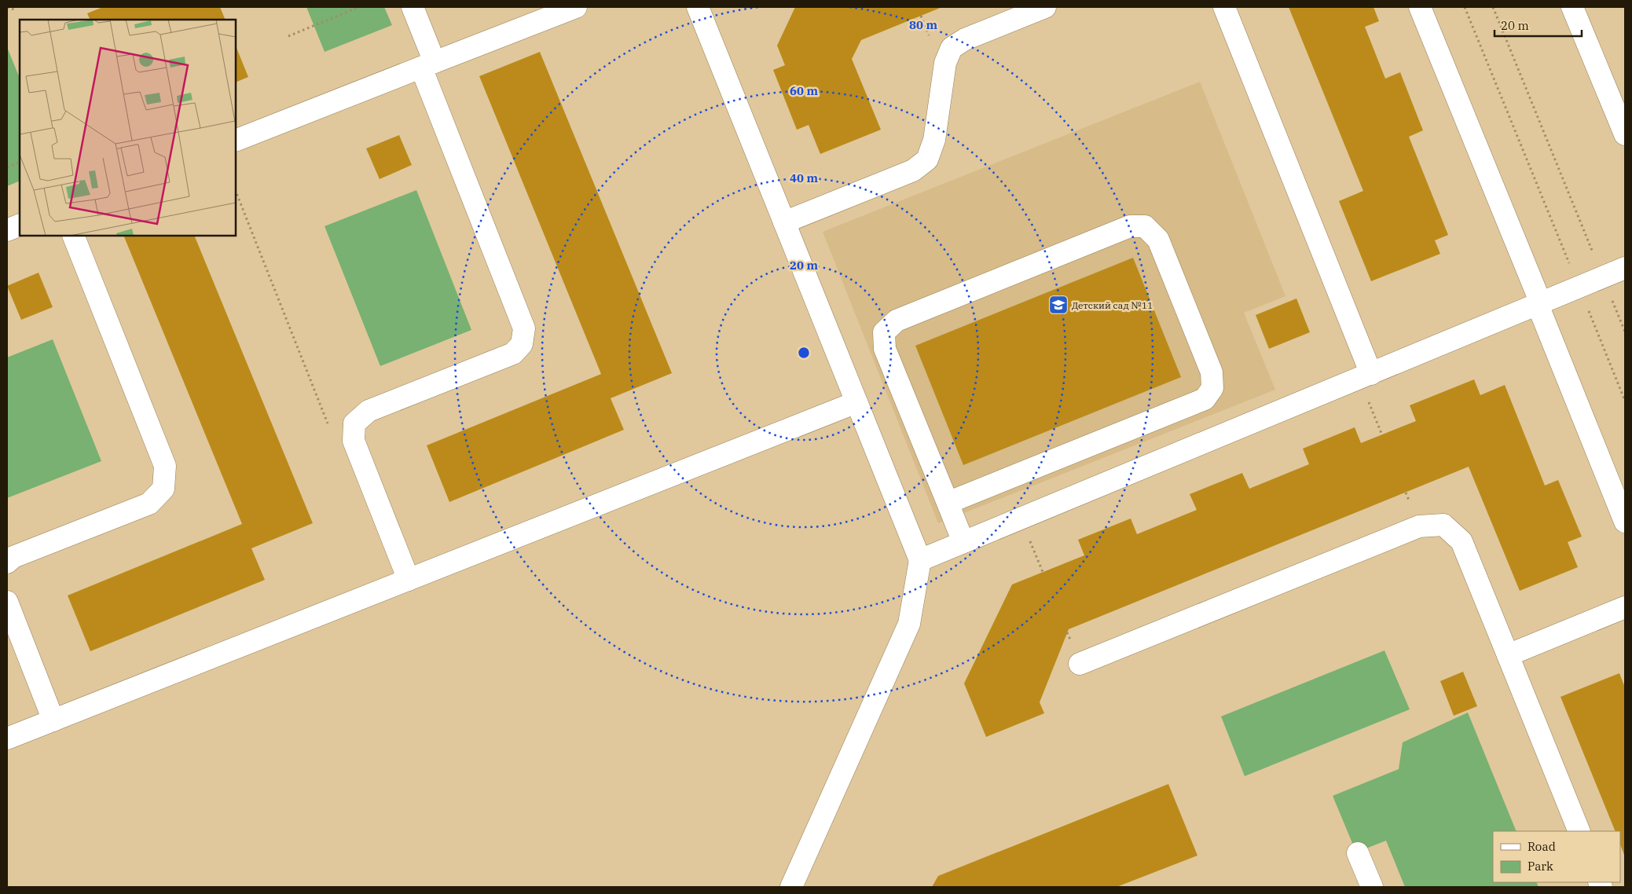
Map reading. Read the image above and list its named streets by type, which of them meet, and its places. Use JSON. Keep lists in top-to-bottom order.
{
  "places": {
    "school or university": ["Детский сад №11"]
  },
  "legend": ["Road", "Park"],
  "scale_bar": "20 m",
  "rings": [
    "80 m",
    "60 m",
    "40 m",
    "20 m"
  ]
}
